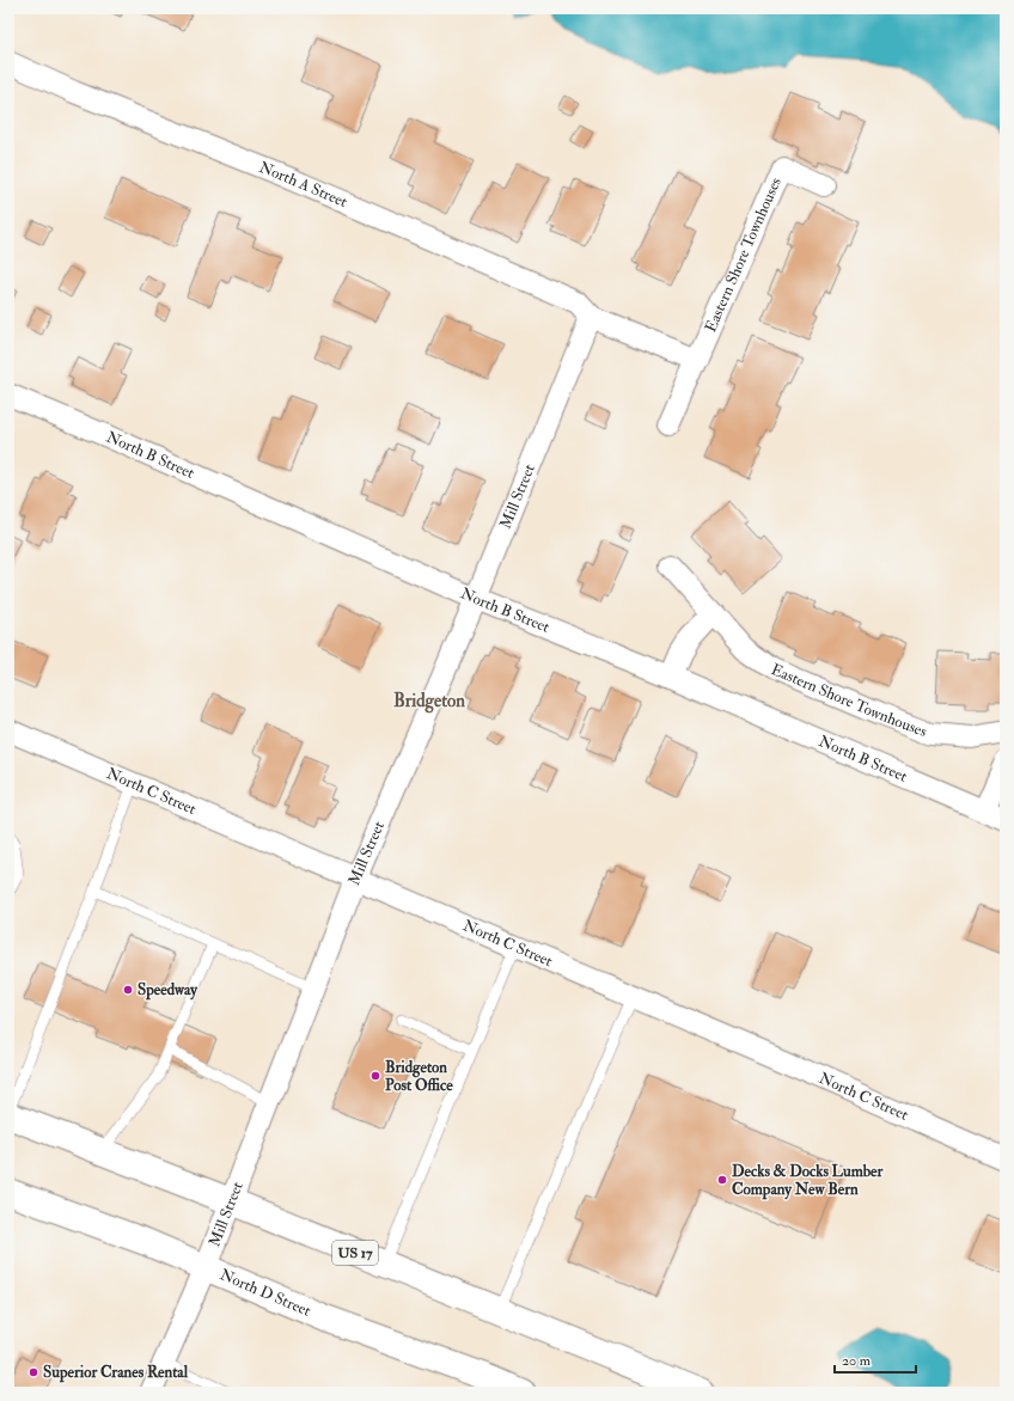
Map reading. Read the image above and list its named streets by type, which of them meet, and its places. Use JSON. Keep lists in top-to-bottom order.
{
  "streets": {
    "highway": ["US 17", "North D Street"],
    "street": [
      "North A Street",
      "Eastern Shore Townhouses",
      "North B Street",
      "Mill Street",
      "North C Street"
    ]
  },
  "crossings": [
    ["North A Street", "Mill Street"],
    ["North B Street", "Mill Street"],
    ["Mill Street", "North C Street"],
    ["Mill Street", "US 17"],
    ["Mill Street", "North D Street"]
  ],
  "districts": ["Bridgeton"],
  "places": [
    "Speedway",
    "Bridgeton Post Office",
    "Decks & Docks Lumber Company New Bern",
    "Superior Cranes Rental"
  ],
  "scale_bar": "20 m"
}
